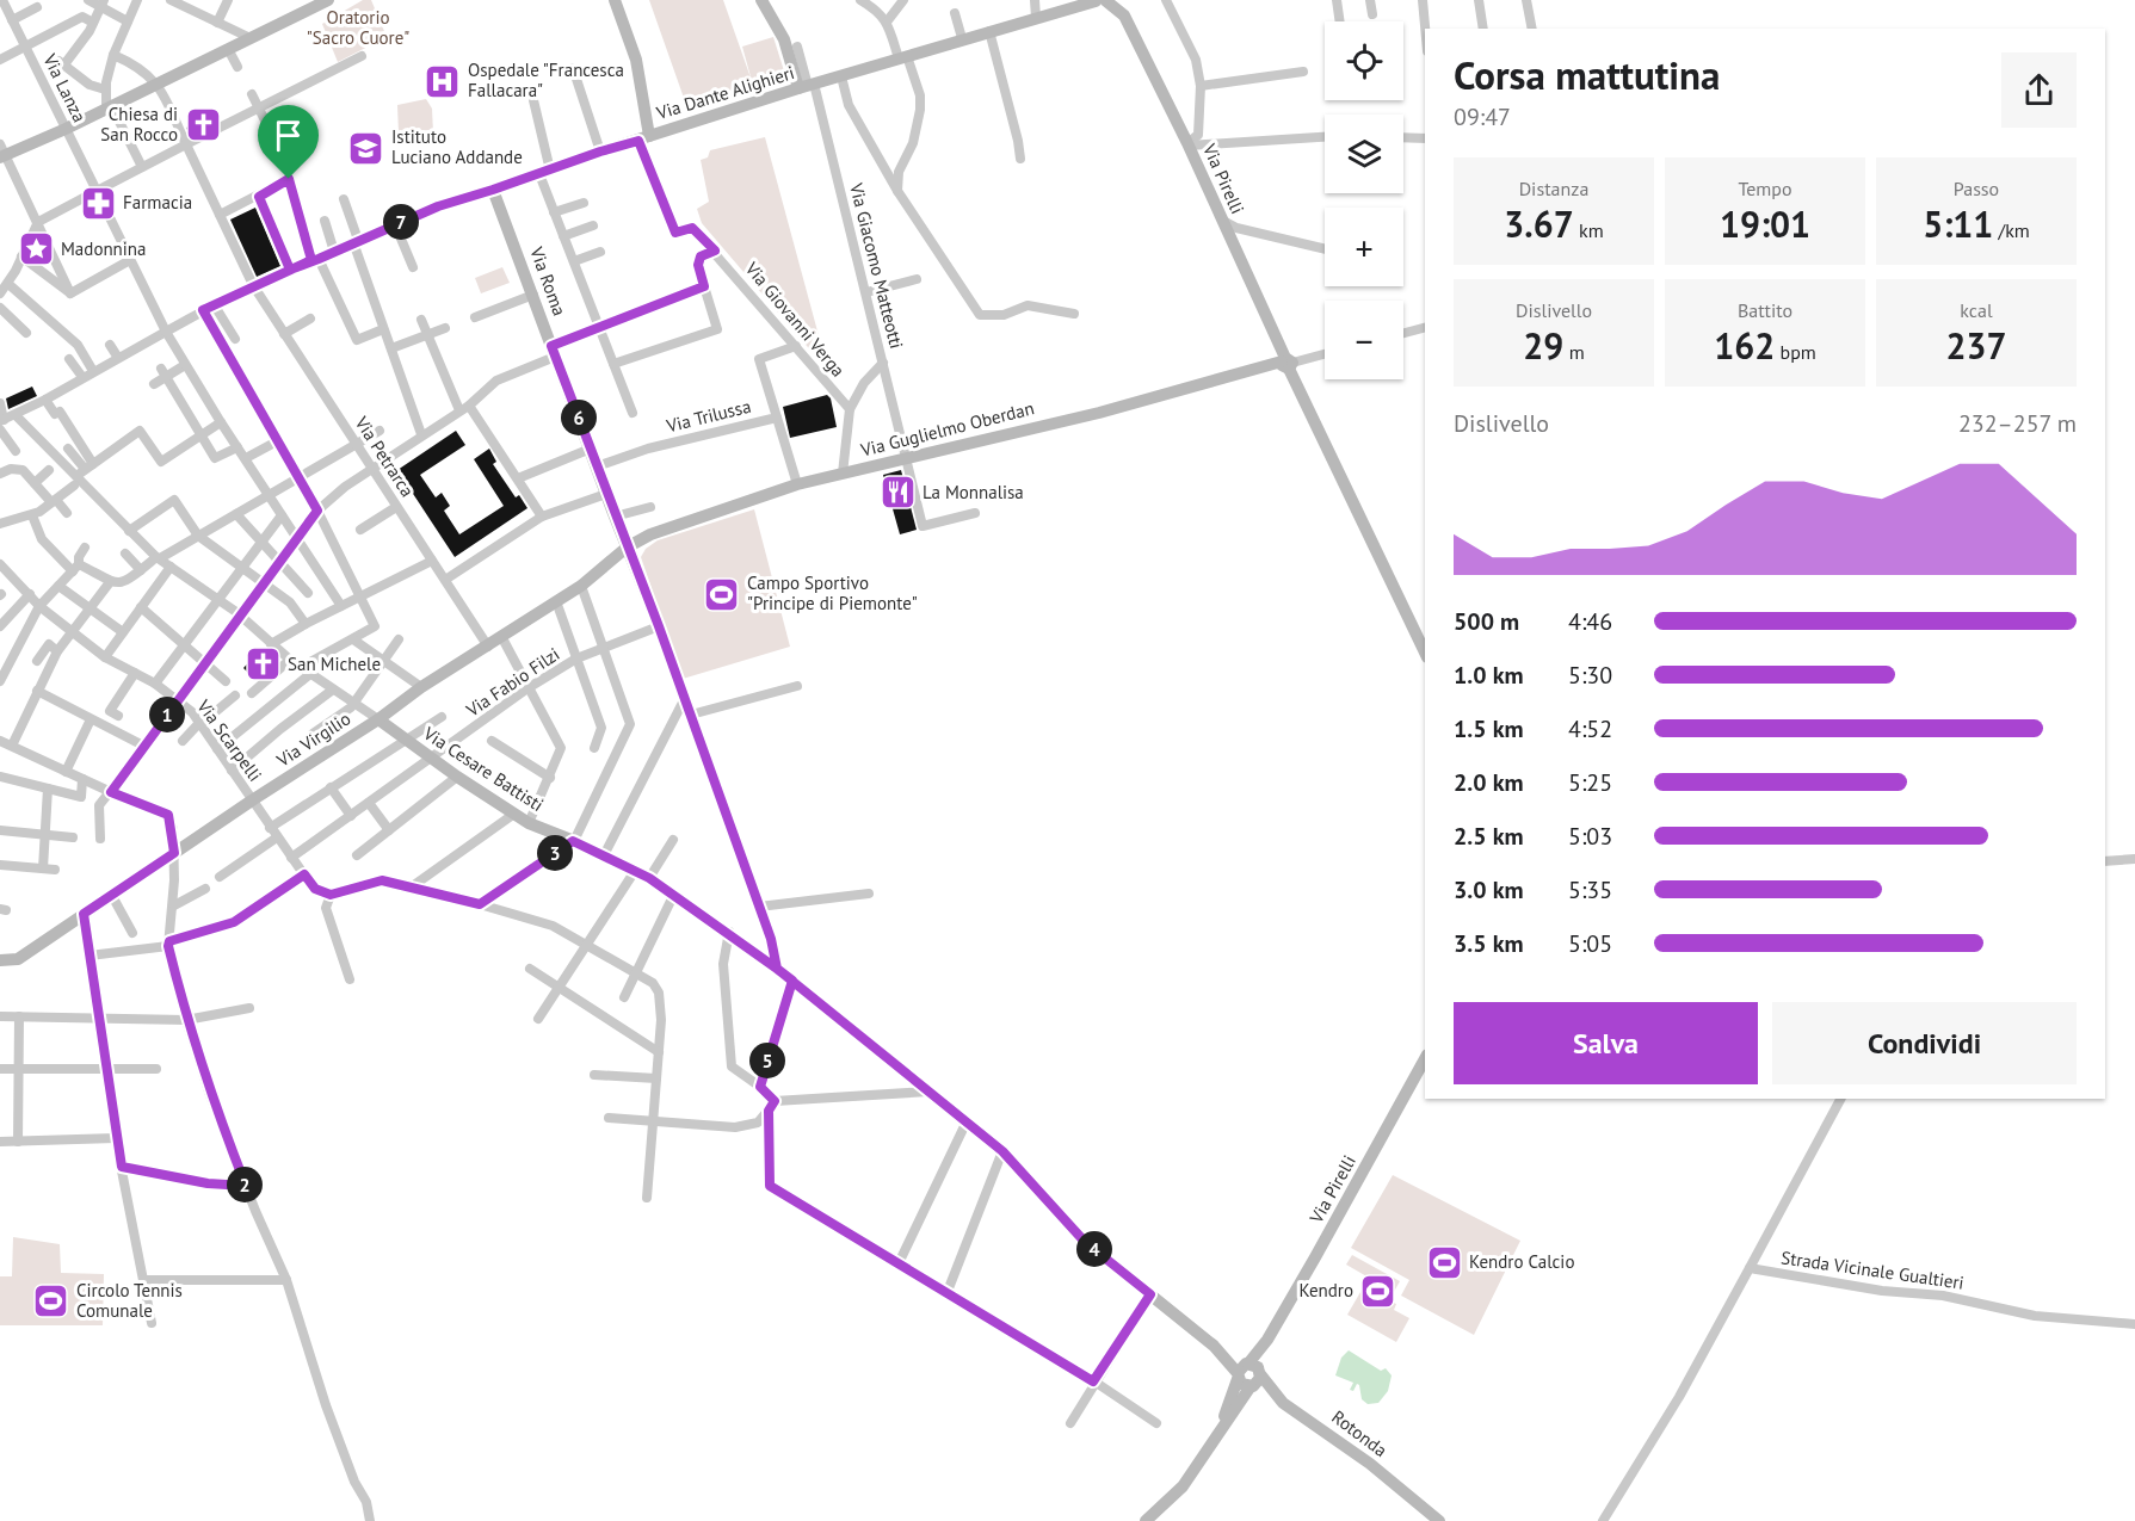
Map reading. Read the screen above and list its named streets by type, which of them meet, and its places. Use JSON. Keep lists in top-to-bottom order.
{
  "streets": {
    "street": [
      "Via Lanza",
      "Via Dante Alighieri",
      "Via Pirelli",
      "Via Giacomo Matteotti",
      "Via Roma",
      "Via Giovanni Verga",
      "Via Trilussa",
      "Via Guglielmo Oberdan",
      "Via Petrarca",
      "Via Fabio Filzi",
      "Via Virgilio",
      "Via Scarpelli",
      "Via Cesare Battisti",
      "Strada Vicinale Gualtieri",
      "Rotonda"
    ]
  },
  "crossings": [
    ["Via Lanza", "Via Dante Alighieri"],
    ["Via Dante Alighieri", "Via Pirelli"],
    ["Via Dante Alighieri", "Via Giacomo Matteotti"],
    ["Via Dante Alighieri", "Via Roma"],
    ["Via Dante Alighieri", "Via Giovanni Verga"],
    ["Via Dante Alighieri", "Via Petrarca"],
    ["Via Pirelli", "Via Guglielmo Oberdan"],
    ["Via Pirelli", "Via Cesare Battisti"],
    ["Via Pirelli", "Rotonda"],
    ["Via Giacomo Matteotti", "Via Guglielmo Oberdan"],
    ["Via Roma", "Via Trilussa"],
    ["Via Roma", "Via Guglielmo Oberdan"],
    ["Via Roma", "Via Fabio Filzi"],
    ["Via Roma", "Via Virgilio"],
    ["Via Roma", "Via Cesare Battisti"],
    ["Via Giovanni Verga", "Via Trilussa"],
    ["Via Guglielmo Oberdan", "Via Virgilio"],
    ["Via Petrarca", "Via Virgilio"],
    ["Via Fabio Filzi", "Via Scarpelli"],
    ["Via Fabio Filzi", "Via Cesare Battisti"],
    ["Via Virgilio", "Via Scarpelli"],
    ["Via Virgilio", "Via Cesare Battisti"],
    ["Via Cesare Battisti", "Rotonda"]
  ],
  "parks": ["Oratorio \"Sacro Cuore\""],
  "places": {
    "hospital": ["Ospedale \"Francesca Fallacara\""],
    "church": ["Chiesa di San Rocco", "San Michele"],
    "school or university": ["Istituto Luciano Addande"],
    "pharmacy": ["Farmacia"],
    "place": ["Madonnina"],
    "restaurant": ["La Monnalisa"],
    "sports": [
      "Campo Sportivo \"Principe di Piemonte\"",
      "Kendro Calcio",
      "Kendro",
      "Circolo Tennis Comunale"
    ]
  },
  "page": {
    "map_buttons": ["+", "−"],
    "heading": ["Corsa mattutina", "09:47"],
    "stats": [
      ["Distanza", "3.67 km"],
      ["Tempo", "19:01"],
      ["Passo", "5:11 /km"],
      ["Dislivello", "29 m"],
      ["Battito", "162 bpm"],
      ["kcal", "237"]
    ],
    "pins": [
      "7",
      "6",
      "1",
      "3",
      "5",
      "2",
      "4"
    ],
    "chart": ["Dislivello", "232–257 m"],
    "list": [
      {
        "name": "500 m",
        "note": "4:46"
      },
      {
        "name": "1.0 km",
        "note": "5:30"
      },
      {
        "name": "1.5 km",
        "note": "4:52"
      },
      {
        "name": "2.0 km",
        "note": "5:25"
      },
      {
        "name": "2.5 km",
        "note": "5:03"
      },
      {
        "name": "3.0 km",
        "note": "5:35"
      },
      {
        "name": "3.5 km",
        "note": "5:05"
      }
    ],
    "buttons": ["Salva", "Condividi"]
  }
}
